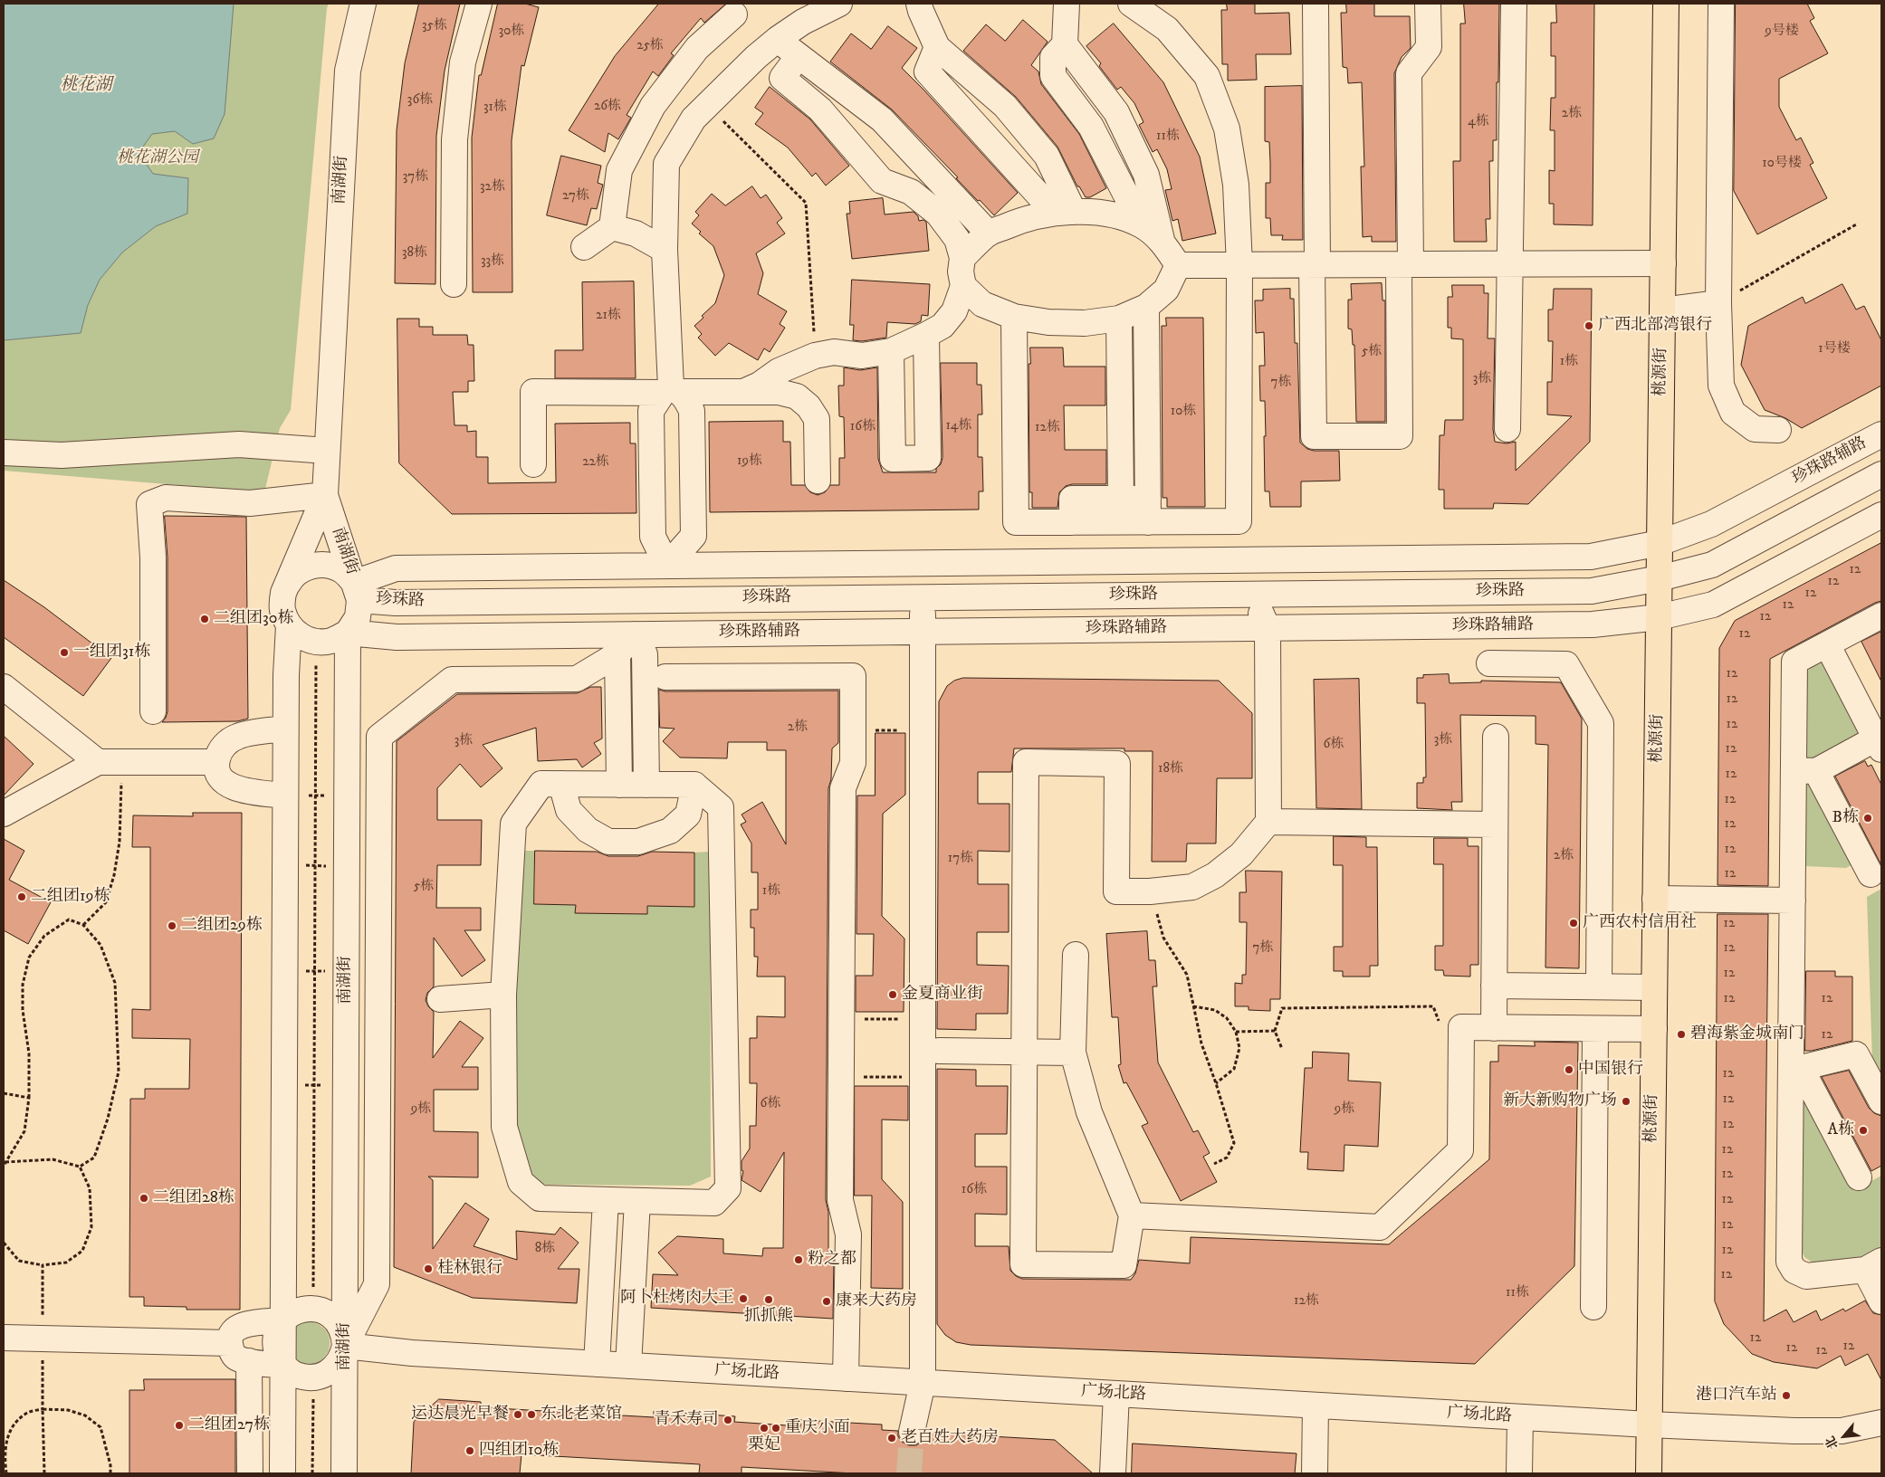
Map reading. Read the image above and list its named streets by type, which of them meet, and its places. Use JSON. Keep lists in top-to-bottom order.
{
  "streets": {
    "main road": ["桃源街"],
    "street": [
      "南湖街",
      "珍珠路辅路",
      "珍珠路",
      "广场北路"
    ]
  },
  "crossings": [
    ["南湖街", "珍珠路辅路"],
    ["南湖街", "珍珠路"],
    ["南湖街", "广场北路"],
    ["桃源街", "珍珠路辅路"],
    ["桃源街", "珍珠路"],
    ["桃源街", "广场北路"],
    ["珍珠路辅路", "珍珠路"]
  ],
  "water": ["桃花湖"],
  "parks": ["桃花湖公园"],
  "places": [
    "广西北部湾银行",
    "二组团30栋",
    "一组团31栋",
    "B栋",
    "二组团19栋",
    "广西农村信用社",
    "二组团29栋",
    "金夏商业街",
    "碧海紫金城南门",
    "中国银行",
    "新大新购物广场",
    "A栋",
    "二组团28栋",
    "粉之都",
    "桂林银行",
    "阿卜杜烤肉大王",
    "抓抓熊",
    "康来大药房",
    "港口汽车站",
    "运达晨光早餐",
    "东北老菜馆",
    "青禾寿司",
    "二组团27栋",
    "栗妃",
    "重庆小面",
    "老百姓大药房",
    "四组团10栋"
  ],
  "house_numbers": [
    "35栋",
    "30栋",
    "9号楼",
    "25栋",
    "36栋",
    "26栋",
    "31栋",
    "2栋",
    "4栋",
    "11栋",
    "10号楼",
    "37栋",
    "32栋",
    "27栋",
    "38栋",
    "33栋",
    "21栋",
    "1号楼",
    "5栋",
    "1栋",
    "3栋",
    "7栋",
    "10栋",
    "14栋",
    "16栋",
    "12栋",
    "19栋",
    "22栋",
    "12",
    "12",
    "12",
    "12",
    "12",
    "12",
    "12",
    "12",
    "12",
    "2栋",
    "3栋",
    "3栋",
    "6栋",
    "12",
    "18栋",
    "12",
    "12",
    "12",
    "12",
    "2栋",
    "17栋",
    "12",
    "5栋",
    "1栋",
    "12",
    "7栋",
    "12",
    "12",
    "12",
    "12",
    "12",
    "12",
    "12",
    "6栋",
    "9栋",
    "9栋",
    "12",
    "12",
    "12",
    "16栋",
    "12",
    "12",
    "8栋",
    "12",
    "12",
    "11栋",
    "12栋",
    "12",
    "12",
    "12",
    "12"
  ],
  "north": "bottom left"
}
